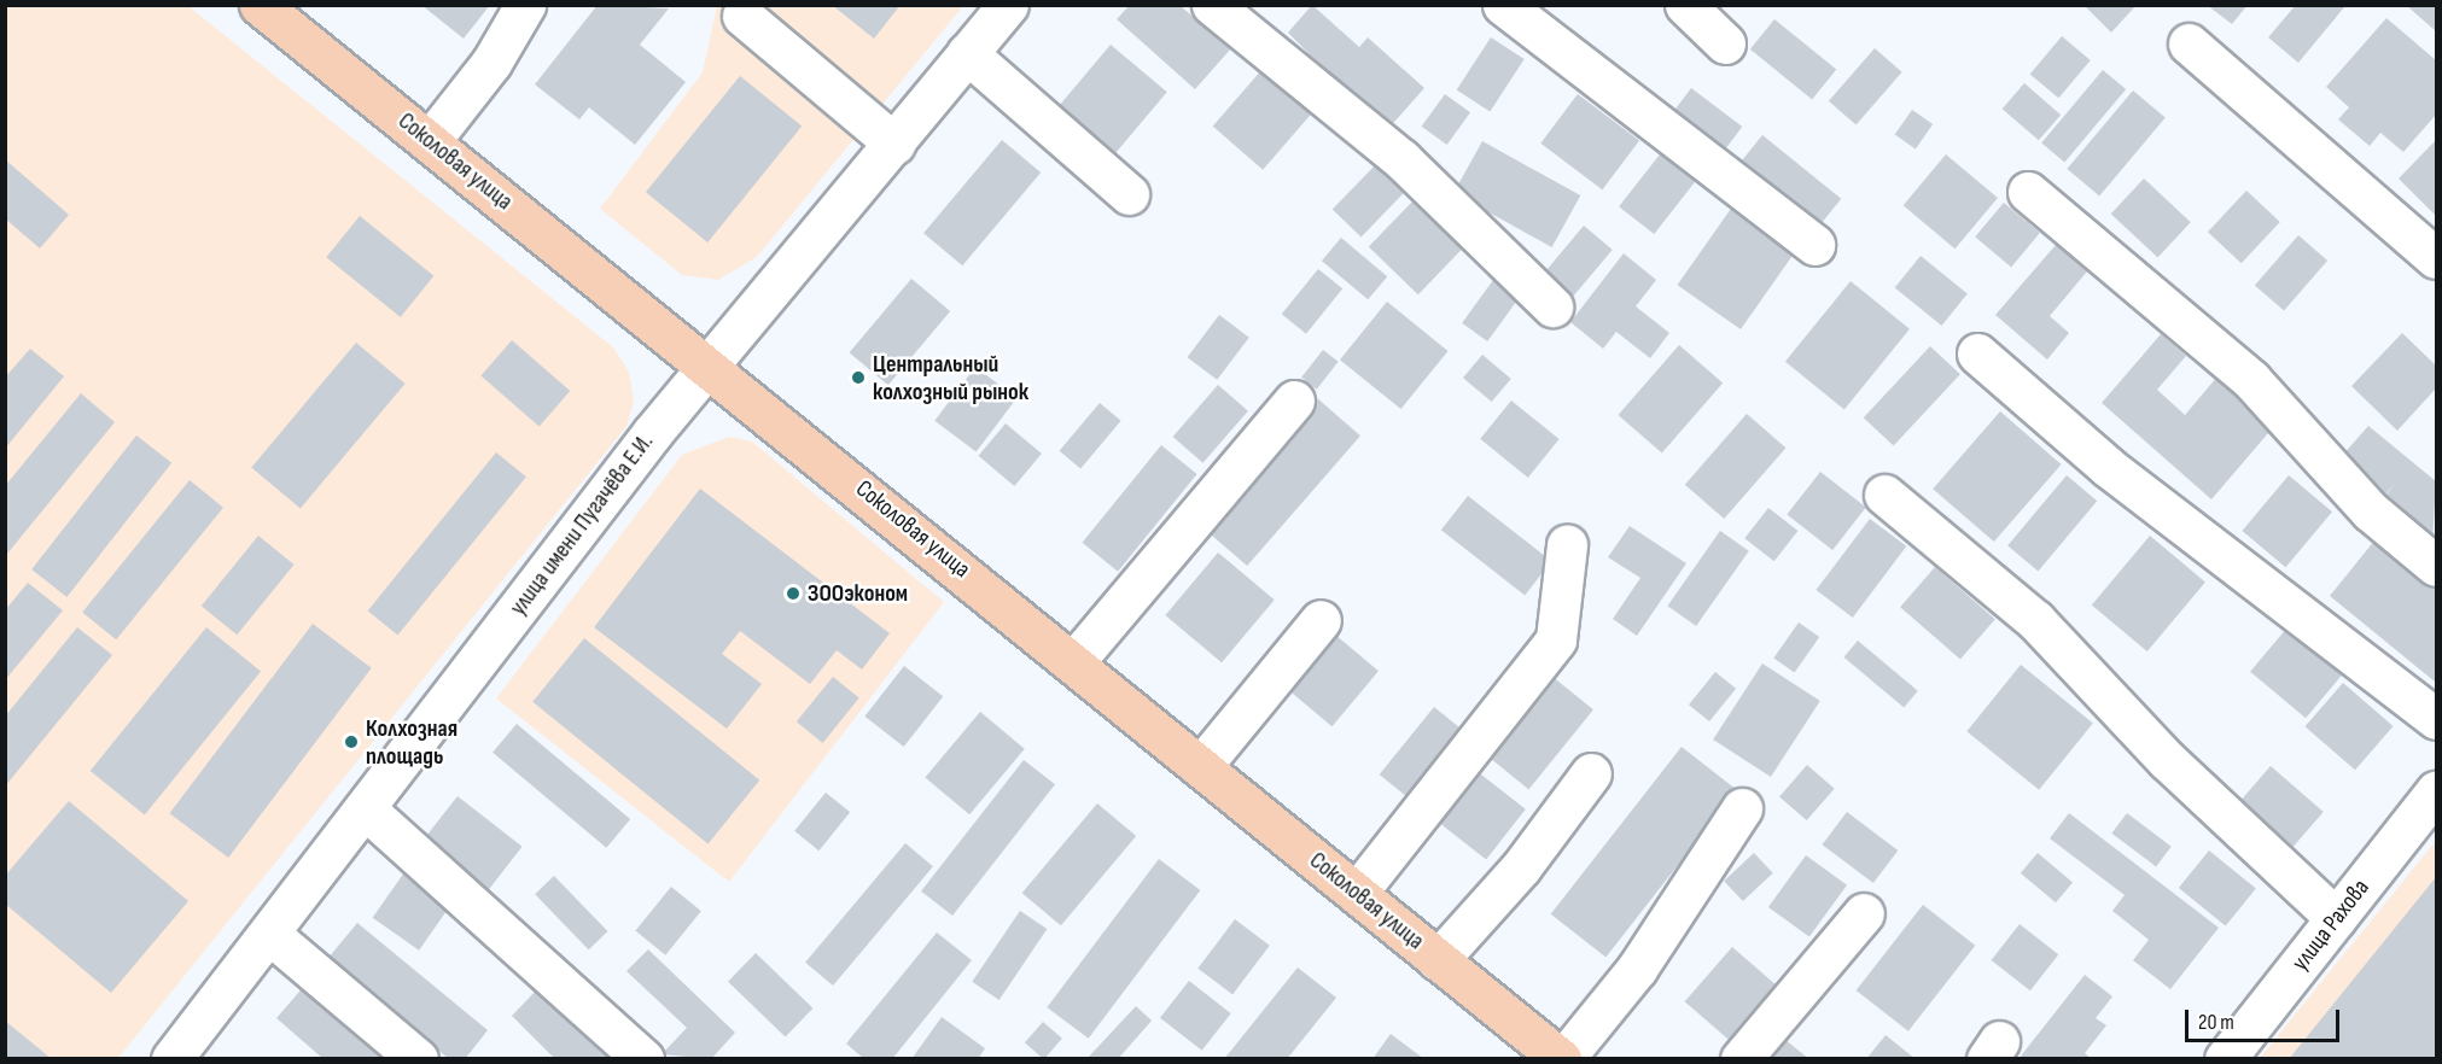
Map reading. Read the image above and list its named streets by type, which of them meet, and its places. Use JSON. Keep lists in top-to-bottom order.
{
  "streets": {
    "main road": ["Соколовая улица"],
    "street": ["улица имени Пугачёва Е.И.", "улица Рахова"]
  },
  "crossings": [
    ["Соколовая улица", "улица имени Пугачёва Е.И."]
  ],
  "places": ["Центральный колхозный рынок", "ЗООэконом", "Колхозная площадь"],
  "scale_bar": "20 m"
}
